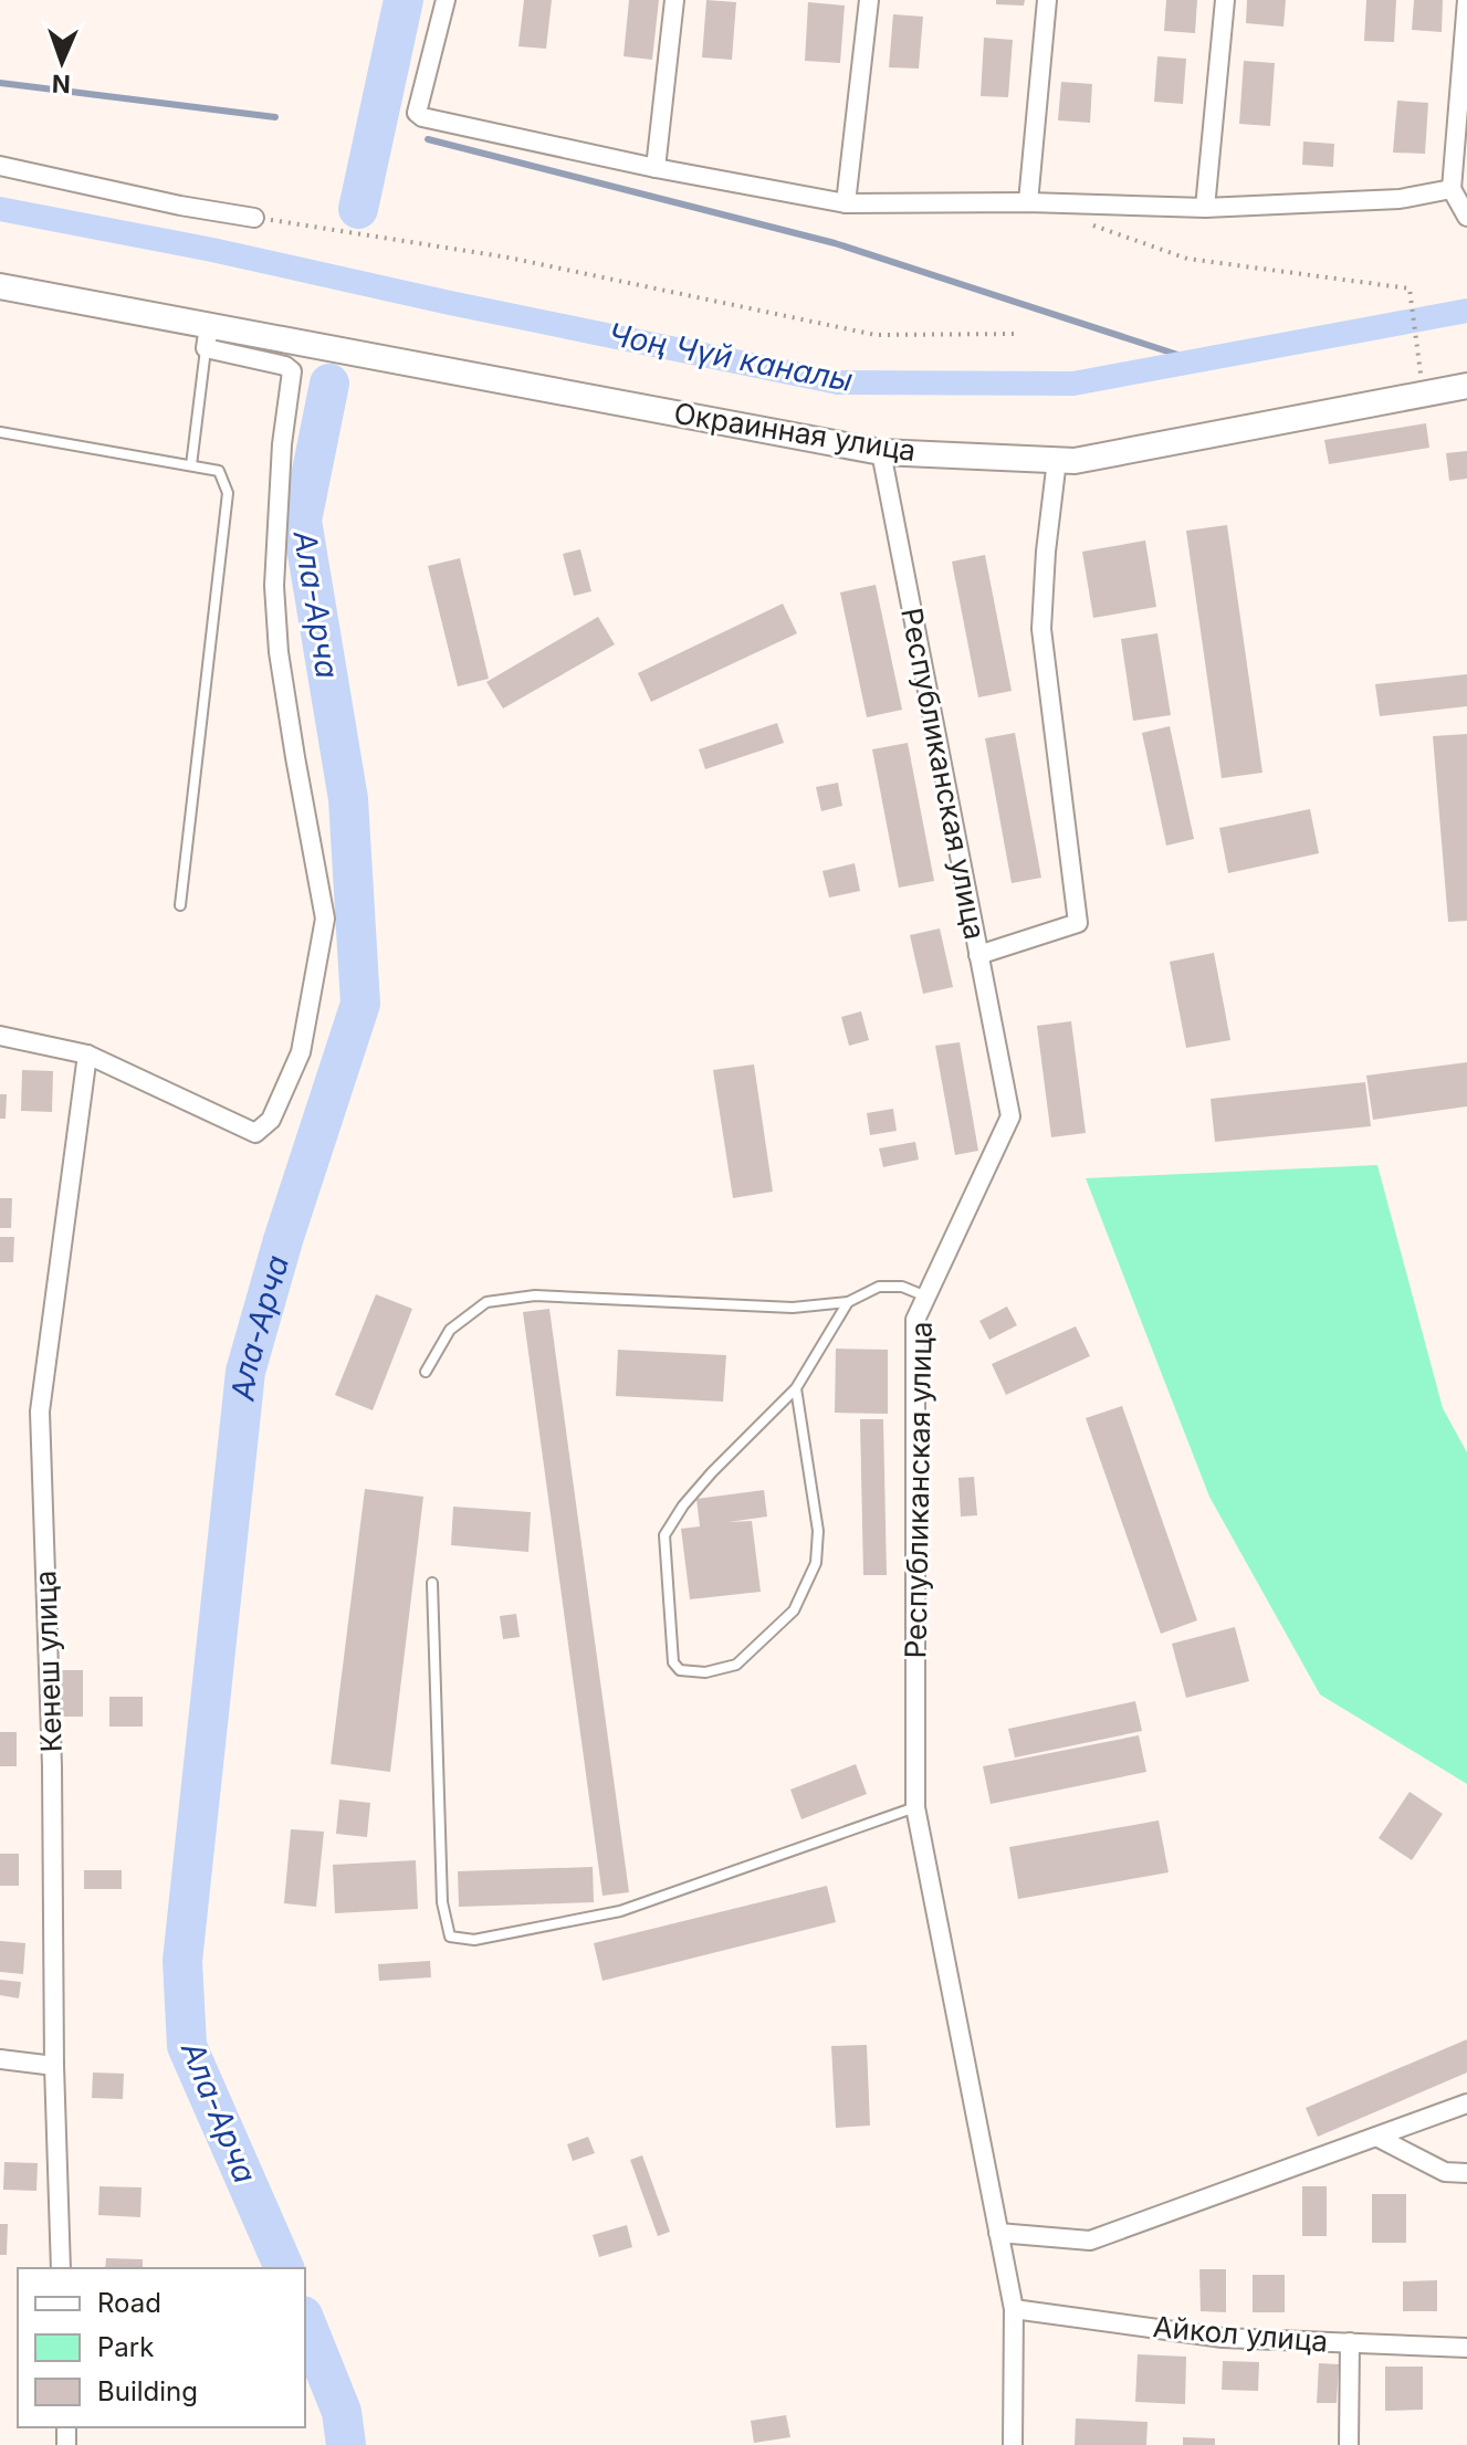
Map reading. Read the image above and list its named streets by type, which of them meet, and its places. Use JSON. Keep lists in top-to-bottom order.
{
  "streets": {
    "street": [
      "Окраинная улица",
      "Республиканская улица",
      "Кенеш улица",
      "Айкол улица"
    ]
  },
  "crossings": [
    ["Окраинная улица", "Республиканская улица"],
    ["Республиканская улица", "Айкол улица"]
  ],
  "water": ["Чоң Чүй каналы", "Ала-Арча"],
  "legend": ["Road", "Park", "Building"],
  "north": "bottom"
}
